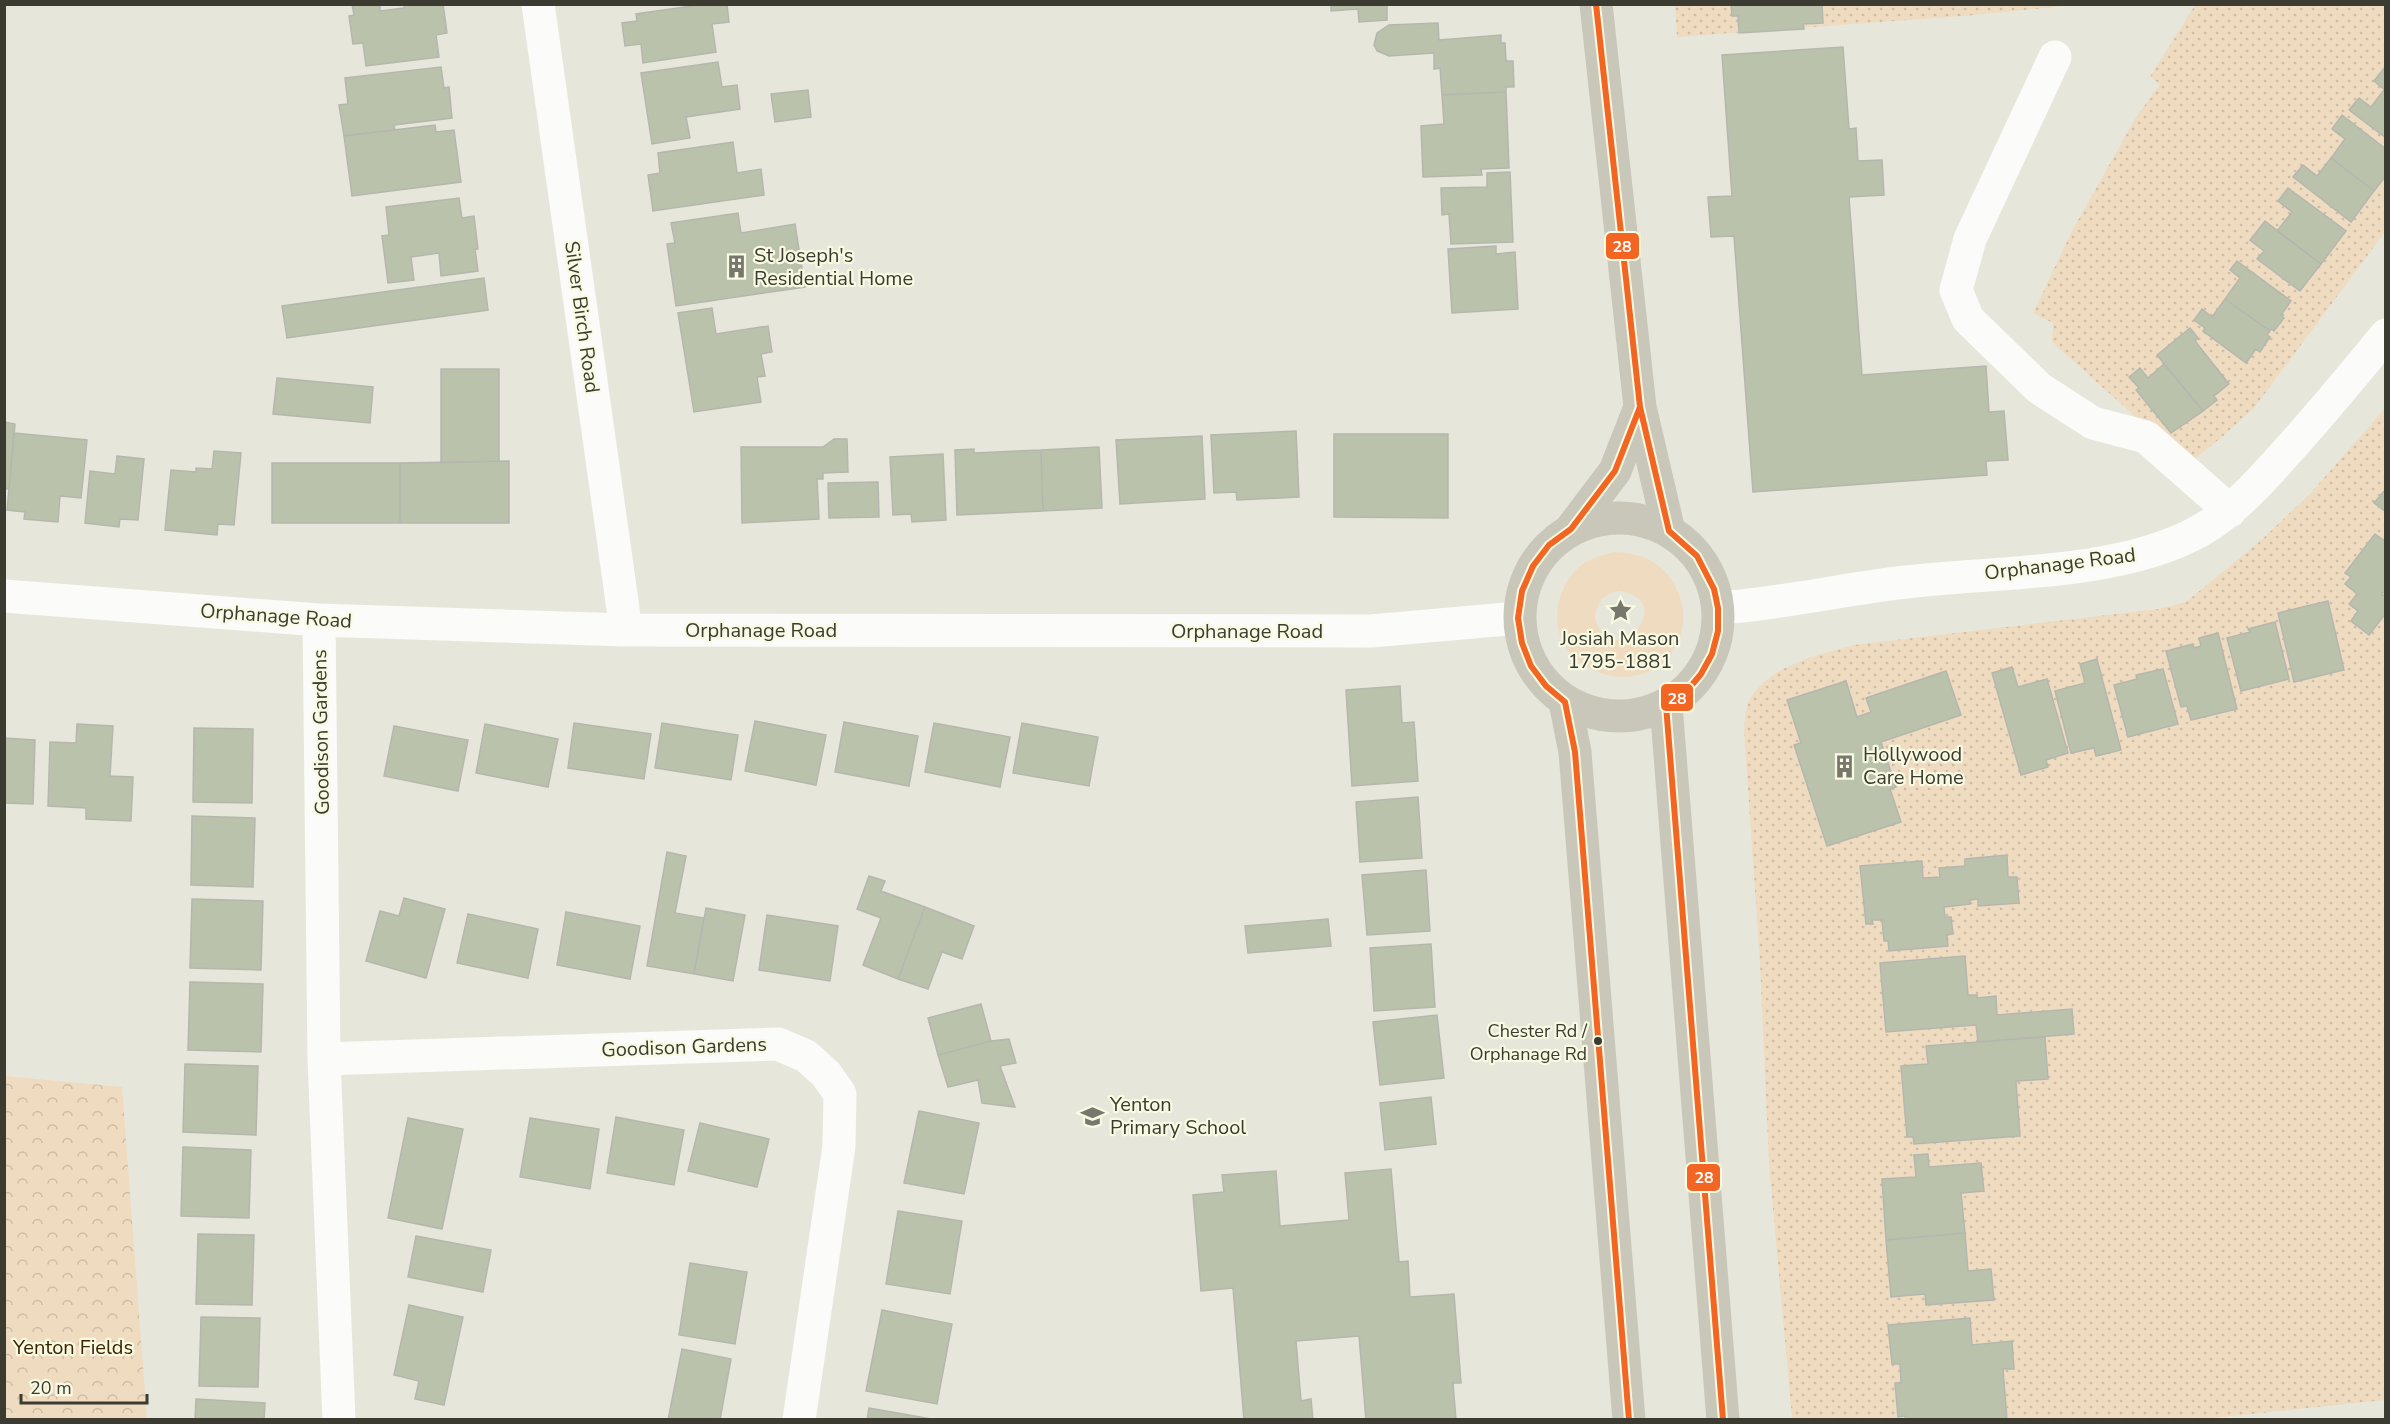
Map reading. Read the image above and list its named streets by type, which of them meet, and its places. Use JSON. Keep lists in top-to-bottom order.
{
  "streets": {
    "street": ["Silver Birch Road", "Orphanage Road", "Goodison Gardens"]
  },
  "crossings": [
    ["Silver Birch Road", "Orphanage Road"],
    ["Orphanage Road", "Goodison Gardens"]
  ],
  "parks": ["Yenton Fields"],
  "places": {
    "building": ["St Joseph's Residential Home", "Hollywood Care Home"],
    "place": ["Josiah Mason 1795-1881"],
    "other": ["Chester Rd / Orphanage Rd"],
    "school or university": ["Yenton Primary School"]
  },
  "lines": ["transit line 28"],
  "scale_bar": "20 m"
}
